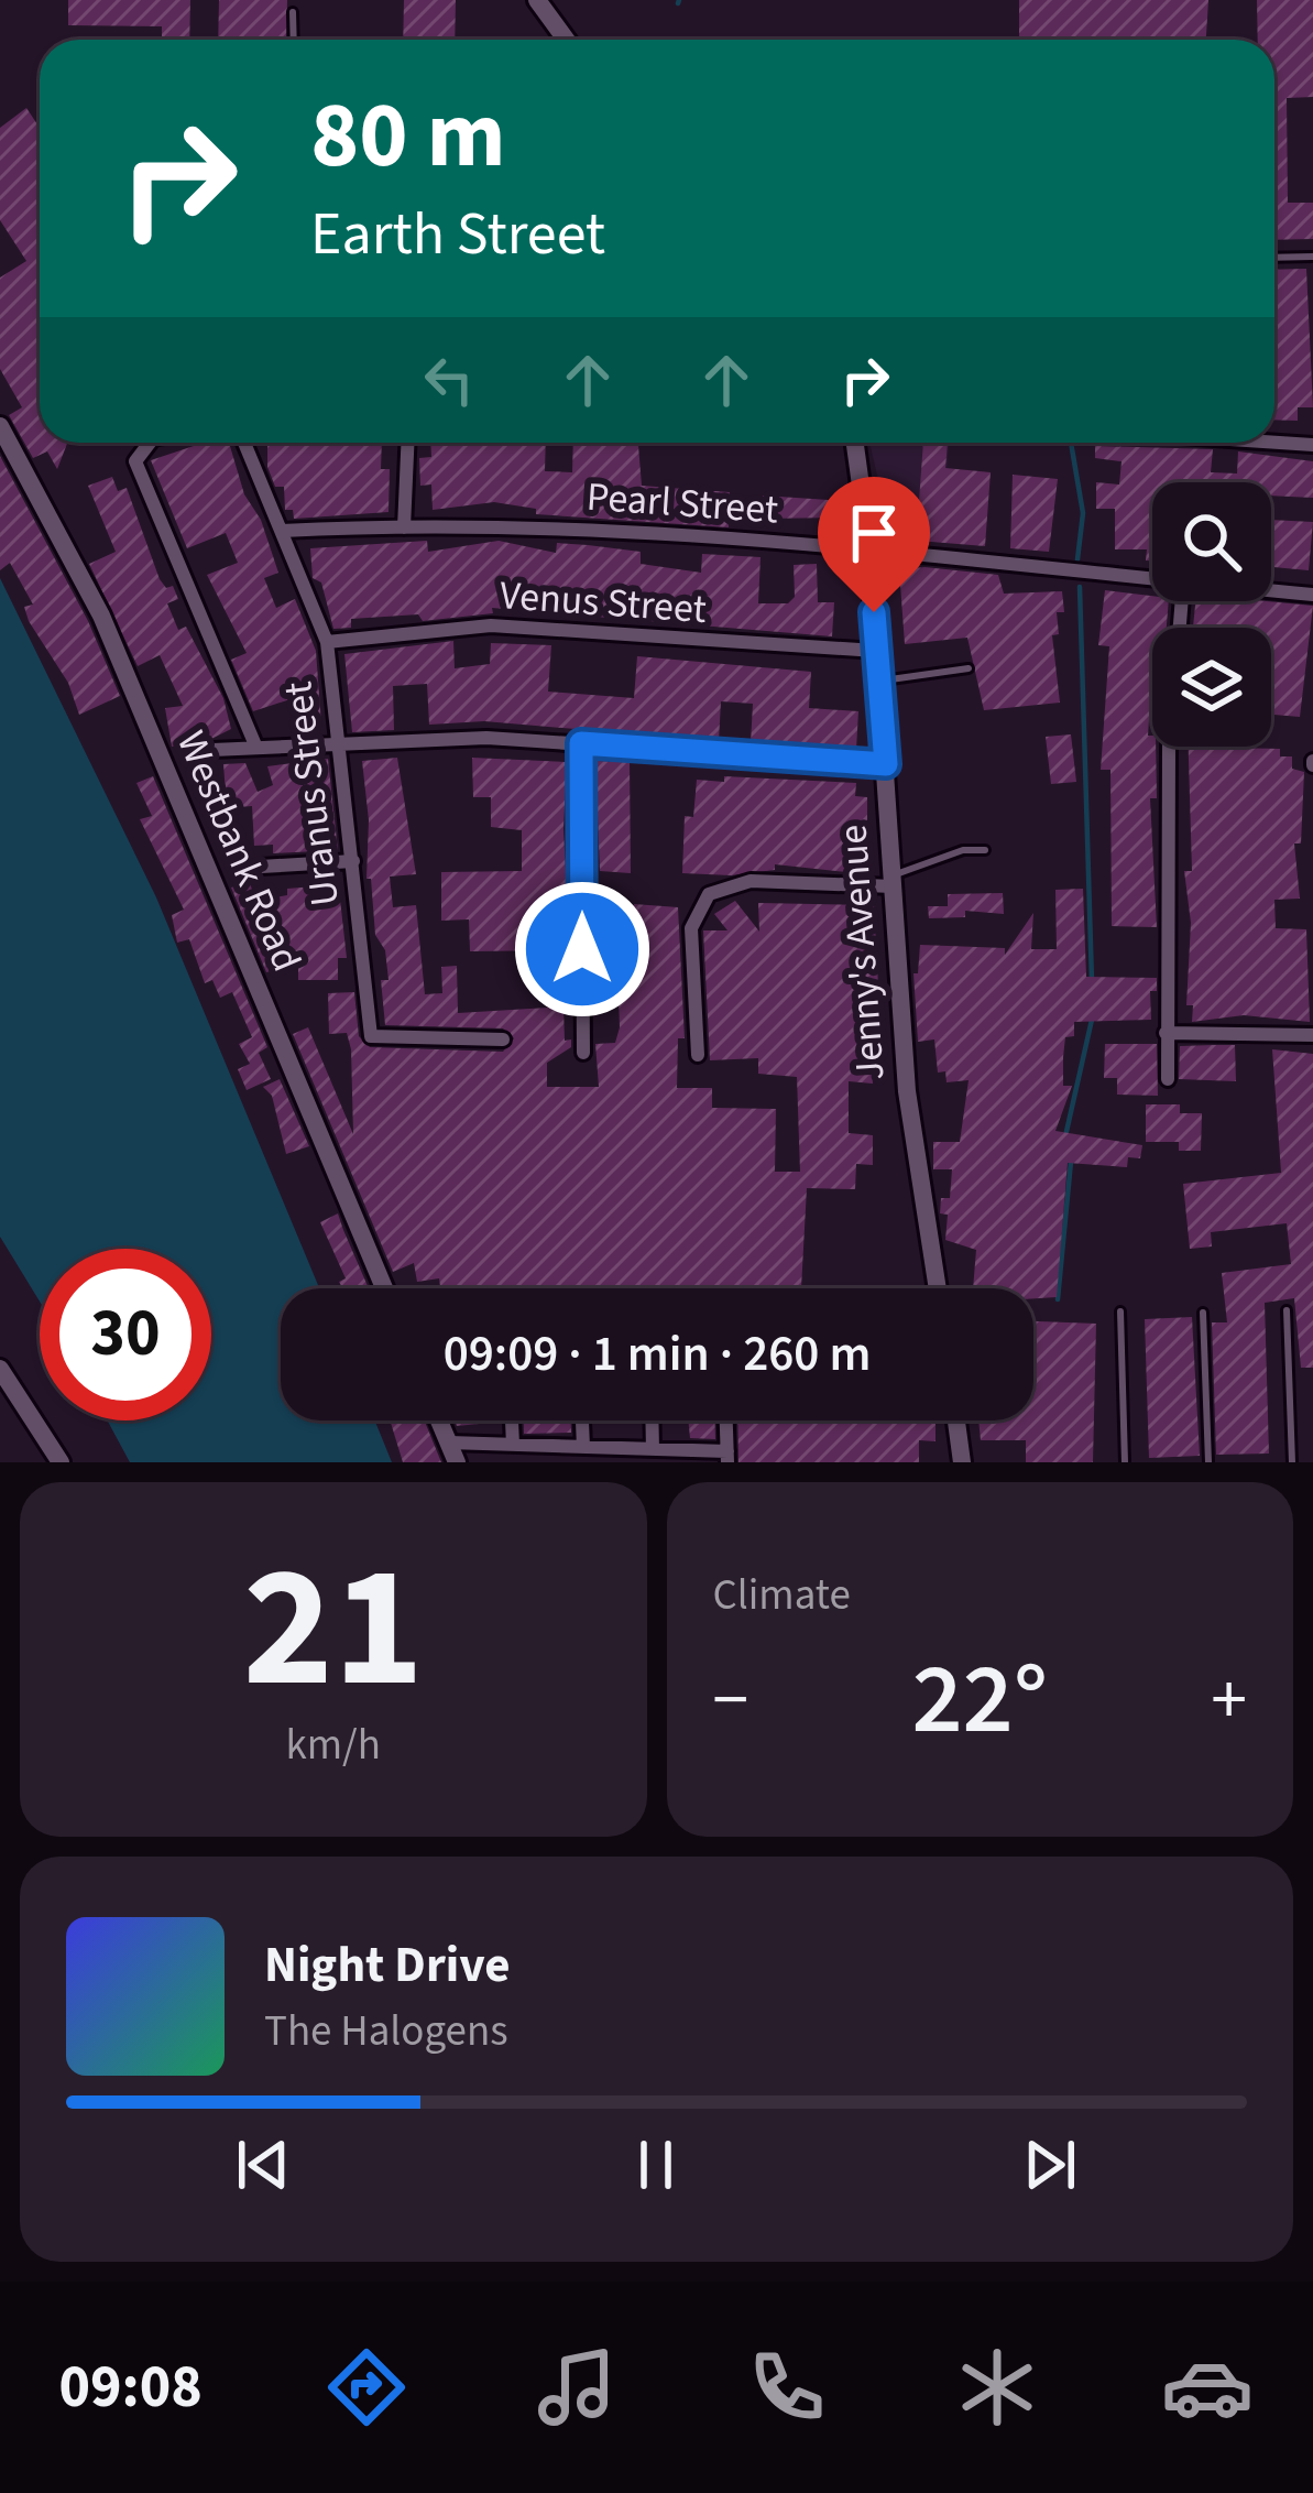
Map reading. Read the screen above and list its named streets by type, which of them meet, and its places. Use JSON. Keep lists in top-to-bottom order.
{
  "streets": {
    "street": [
      "Pearl Street",
      "Venus Street",
      "Uranus Street",
      "Westbank Road",
      "Jenny's Avenue"
    ]
  },
  "crossings": [
    ["Pearl Street", "Uranus Street"],
    ["Pearl Street", "Jenny's Avenue"],
    ["Venus Street", "Uranus Street"],
    ["Venus Street", "Jenny's Avenue"]
  ],
  "page": {
    "turn": ["80 m", "Earth Street"],
    "limit": "30",
    "trip": "09:09 · 1 min · 260 m",
    "tile": [
      ["21", "km/h"],
      "Climate"
    ],
    "heat": ["−", "22°", "+"],
    "song": ["Night Drive", "The Halogens"],
    "tabs": "09:08"
  }
}
